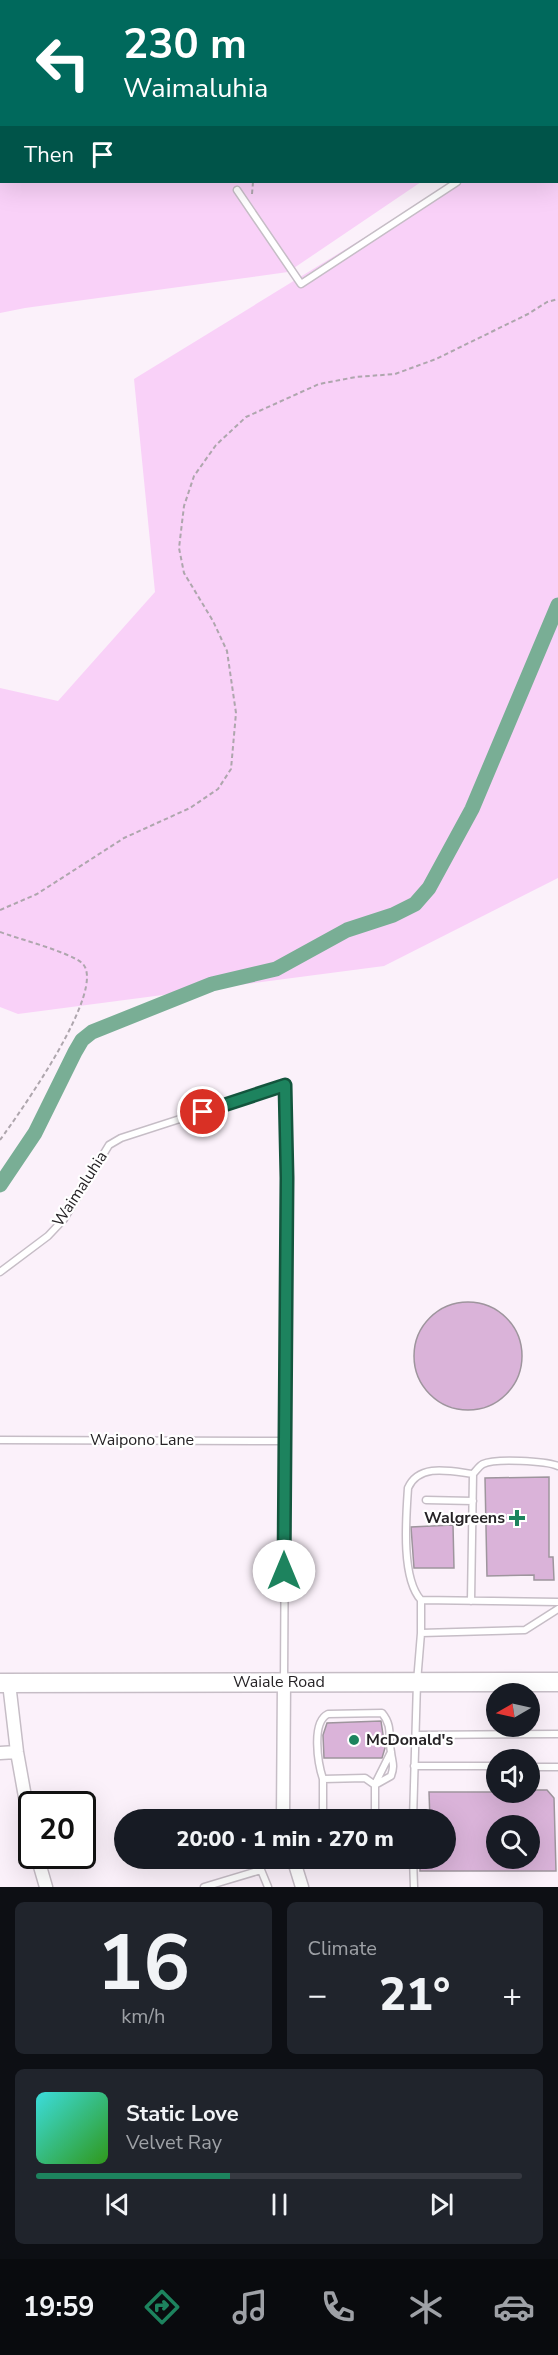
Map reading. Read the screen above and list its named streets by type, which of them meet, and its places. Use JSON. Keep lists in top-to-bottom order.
{
  "streets": {
    "street": ["Waiale Road"],
    "lane": ["Waimaluhia", "Waipono Lane"]
  },
  "crossings": [
    ["Waimaluhia", "Waipono Lane"],
    ["Waimaluhia", "Waiale Road"]
  ],
  "places": {
    "health": ["Walgreens"],
    "other": ["McDonald's"]
  },
  "north": "left",
  "page": {
    "turn": ["230 m", "Waimaluhia"],
    "then": "Then",
    "limit": "20",
    "trip": "20:00 · 1 min · 270 m",
    "tile": [
      ["16", "km/h"],
      "Climate"
    ],
    "heat": ["−", "21°", "+"],
    "song": ["Static Love", "Velvet Ray"],
    "tabs": "19:59"
  }
}
